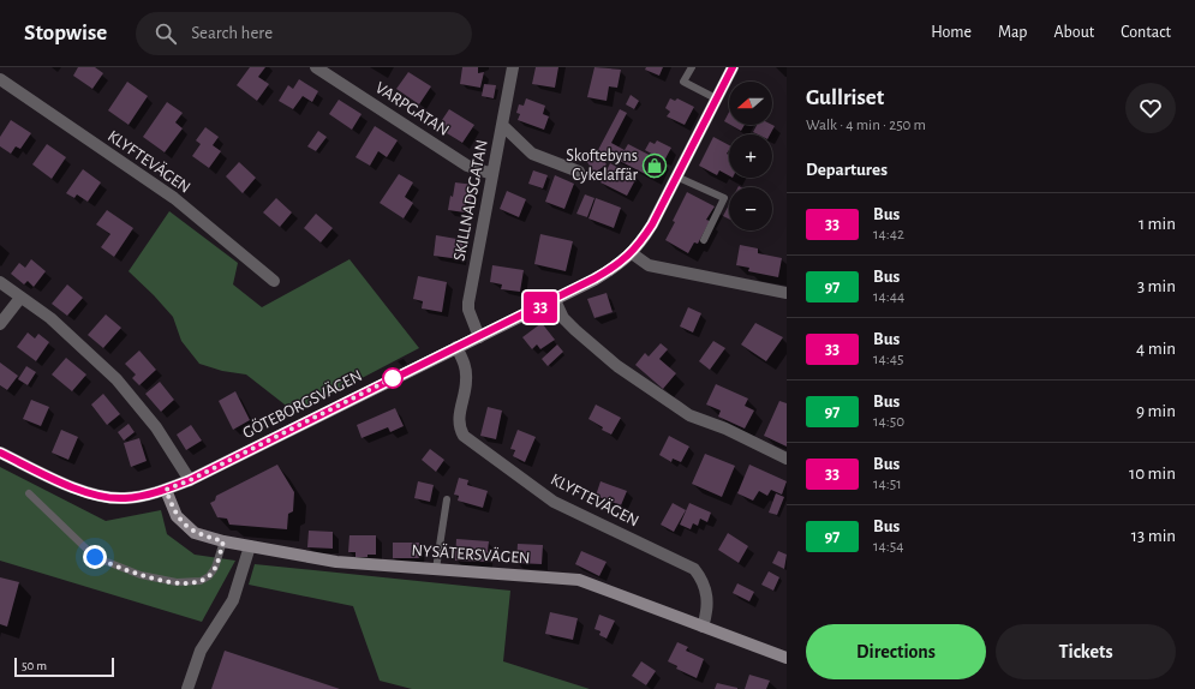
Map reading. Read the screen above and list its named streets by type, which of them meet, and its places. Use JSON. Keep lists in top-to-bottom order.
{
  "streets": {
    "street": [
      "VARPGATAN",
      "KLYFTEVÄGEN",
      "SKILLNADSGATAN",
      "GÖTEBORGSVÄGEN",
      "NYSÄTERSVÄGEN"
    ]
  },
  "crossings": [
    ["VARPGATAN", "SKILLNADSGATAN"],
    ["KLYFTEVÄGEN", "GÖTEBORGSVÄGEN"],
    ["KLYFTEVÄGEN", "NYSÄTERSVÄGEN"],
    ["SKILLNADSGATAN", "GÖTEBORGSVÄGEN"],
    ["GÖTEBORGSVÄGEN", "NYSÄTERSVÄGEN"]
  ],
  "places": {
    "shop": ["Skoftebyns Cykelaffär"]
  },
  "lines": ["bus line 33"],
  "scale_bar": "50 m",
  "north": "left",
  "page": {
    "header": "Stopwise",
    "search": "Search here",
    "nav": [
      "Home",
      "Map",
      "About",
      "Contact"
    ],
    "on_map": "33",
    "heading": [
      ["Gullriset", "Walk · 4 min · 250 m"],
      "Departures"
    ],
    "map_buttons": ["+", "−"],
    "list": [
      {
        "mark": "33",
        "name": "Bus",
        "note": "14:42",
        "value": "1 min"
      },
      {
        "mark": "97",
        "name": "Bus",
        "note": "14:44",
        "value": "3 min"
      },
      {
        "mark": "33",
        "name": "Bus",
        "note": "14:45",
        "value": "4 min"
      },
      {
        "mark": "97",
        "name": "Bus",
        "note": "14:50",
        "value": "9 min"
      },
      {
        "mark": "33",
        "name": "Bus",
        "note": "14:51",
        "value": "10 min"
      },
      {
        "mark": "97",
        "name": "Bus",
        "note": "14:54",
        "value": "13 min"
      }
    ],
    "buttons": ["Directions", "Tickets"],
    "scale": "50 m"
  }
}
